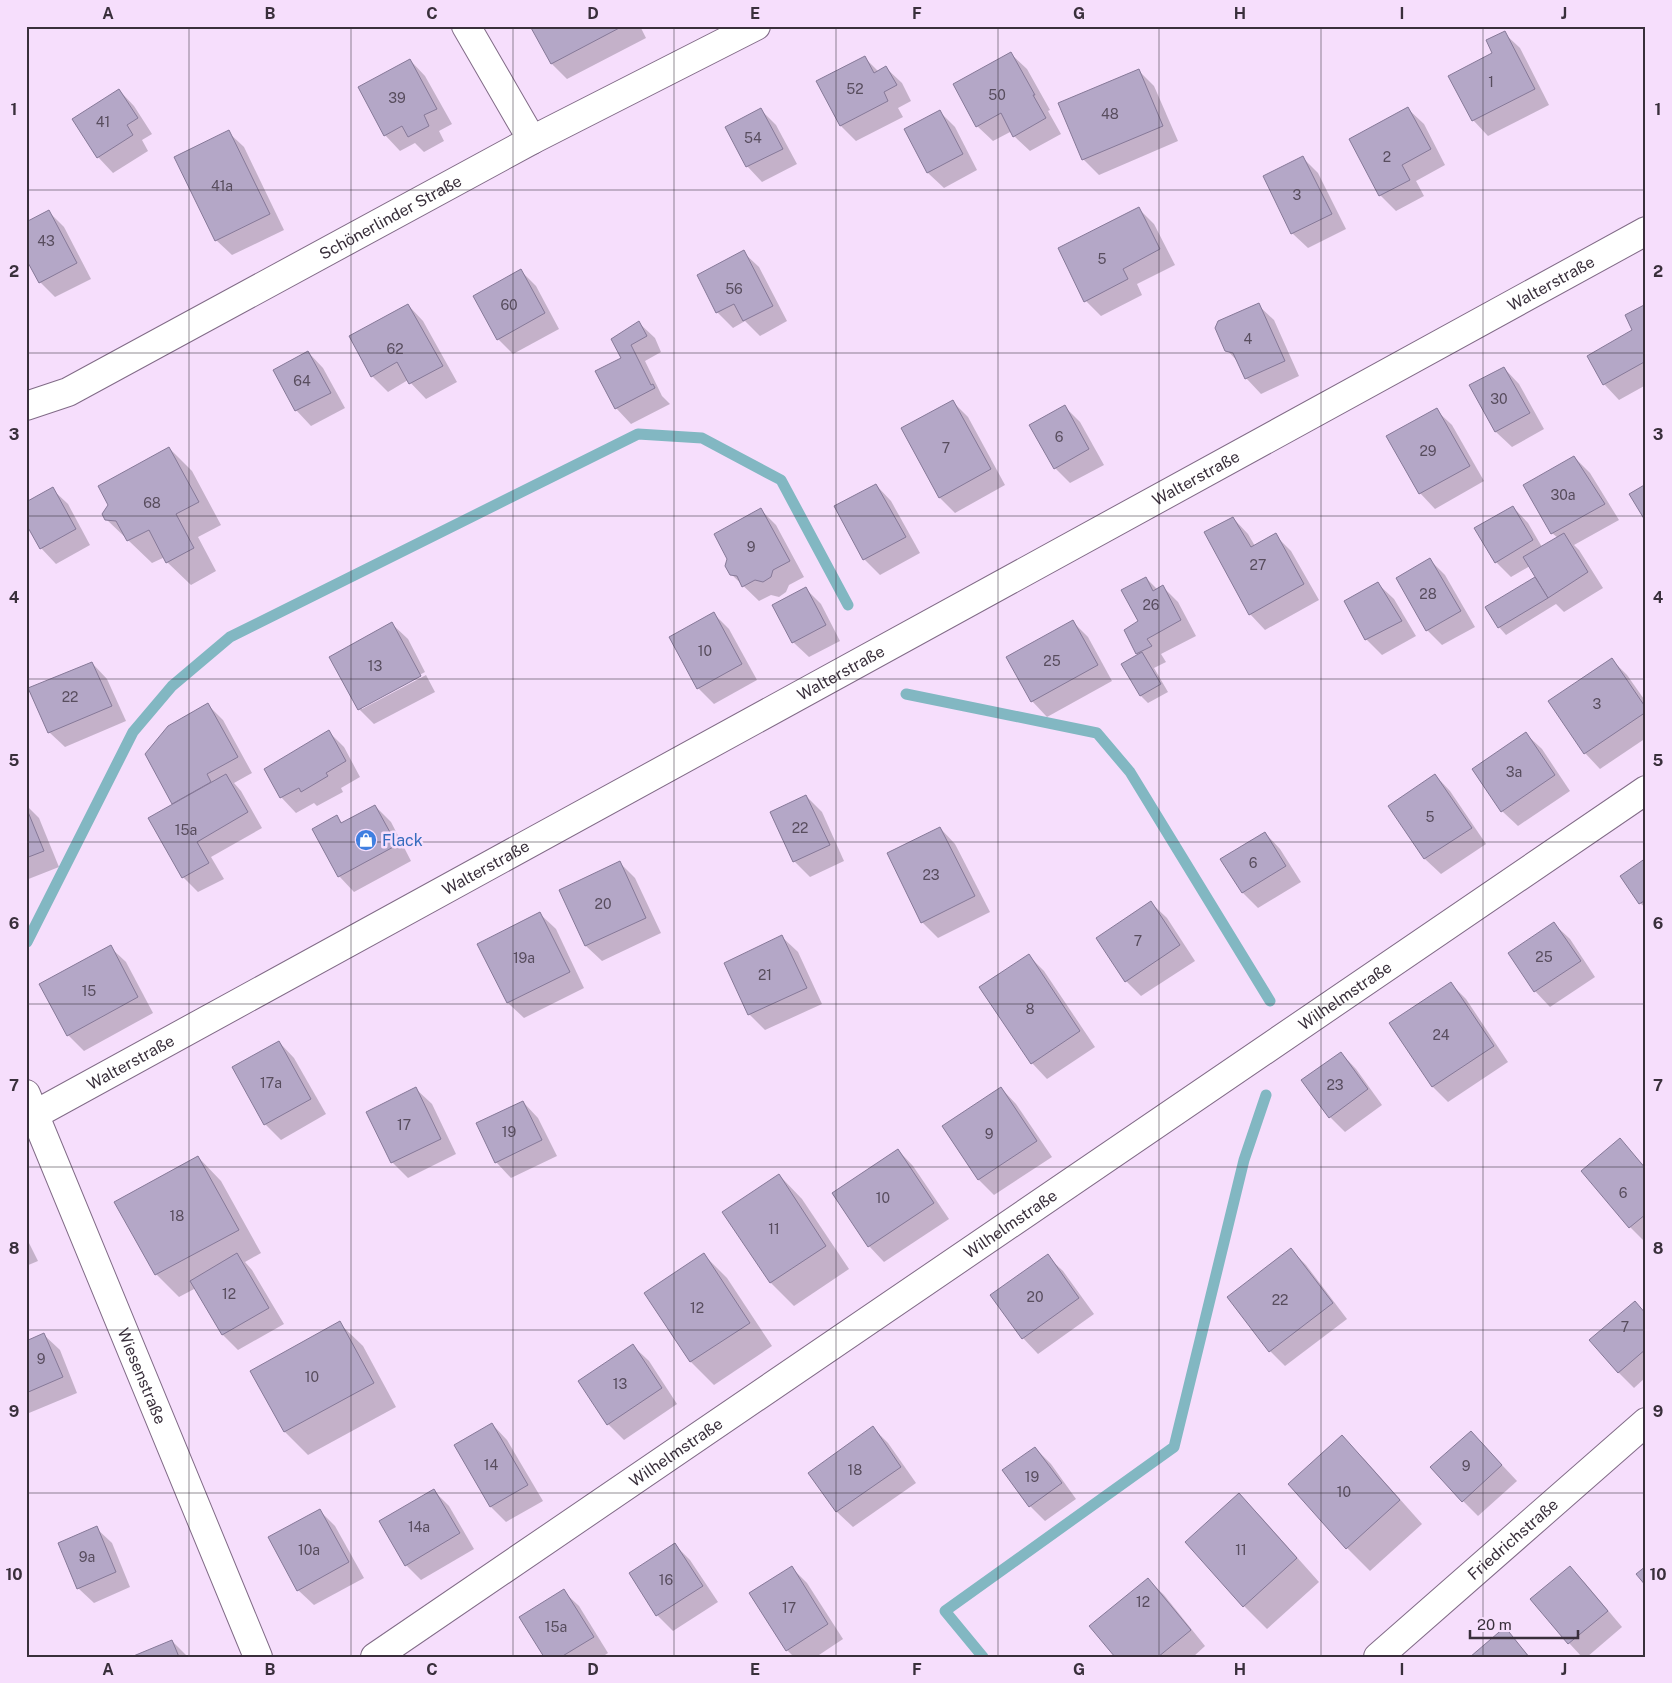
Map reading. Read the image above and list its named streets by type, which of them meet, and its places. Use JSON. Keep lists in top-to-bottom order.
{
  "streets": {
    "street": [
      "Schönerlinder Straße",
      "Walterstraße",
      "Wilhelmstraße",
      "Wiesenstraße",
      "Friedrichstraße"
    ]
  },
  "crossings": [
    ["Walterstraße", "Wiesenstraße"]
  ],
  "places": {
    "shop": ["Flack"]
  },
  "house_numbers": [
    "1",
    "52",
    "50",
    "39",
    "48",
    "41",
    "54",
    "2",
    "41a",
    "3",
    "43",
    "5",
    "56",
    "60",
    "4",
    "62",
    "64",
    "30",
    "6",
    "7",
    "29",
    "30a",
    "68",
    "9",
    "27",
    "28",
    "26",
    "10",
    "25",
    "13",
    "22",
    "3",
    "3a",
    "5",
    "22",
    "15a",
    "6",
    "23",
    "20",
    "7",
    "25",
    "19a",
    "21",
    "15",
    "8",
    "24",
    "17a",
    "23",
    "17",
    "19",
    "9",
    "6",
    "10",
    "18",
    "11",
    "12",
    "20",
    "22",
    "12",
    "7",
    "9",
    "10",
    "13",
    "14",
    "9",
    "18",
    "19",
    "10",
    "14a",
    "10a",
    "11",
    "9a",
    "16",
    "12",
    "17",
    "15a"
  ],
  "scale_bar": "20 m",
  "grid": {
    "columns": [
      "A",
      "B",
      "C",
      "D",
      "E",
      "F",
      "G",
      "H",
      "I",
      "J"
    ],
    "rows": [
      "1",
      "2",
      "3",
      "4",
      "5",
      "6",
      "7",
      "8",
      "9",
      "10"
    ]
  }
}
